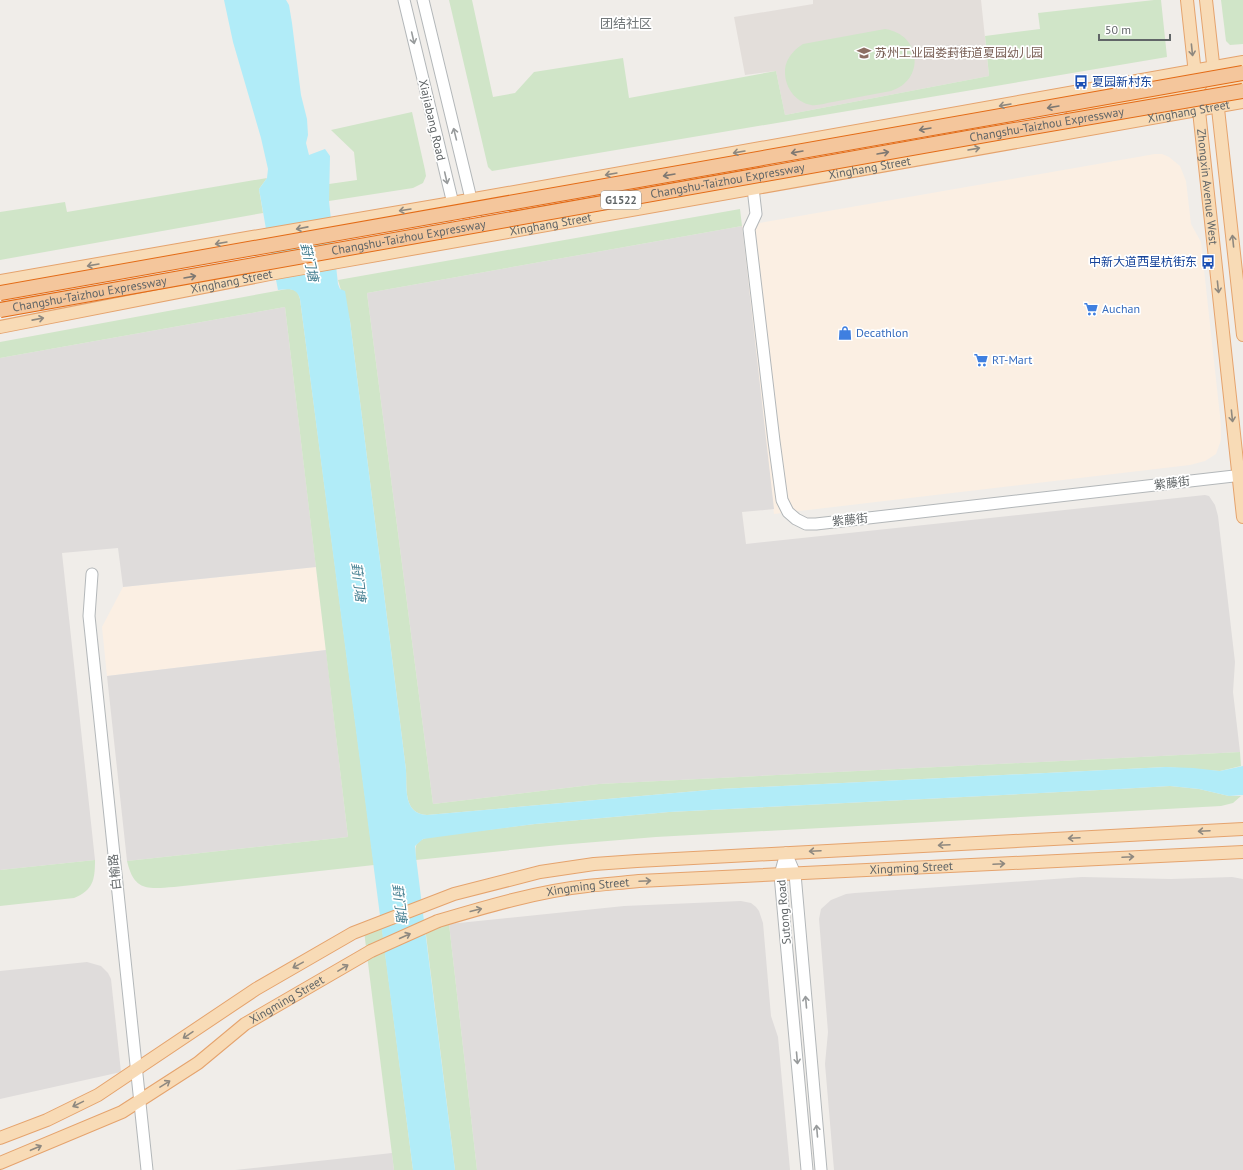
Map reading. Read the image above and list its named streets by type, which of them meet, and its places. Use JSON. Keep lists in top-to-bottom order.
{
  "streets": {
    "highway": ["Changshu-Taizhou Expressway", "G1522"],
    "main road": ["Xinghang Street", "Zhongxin Avenue West", "Xingming Street"],
    "street": [
      "Xiajiabang Road",
      "紫藤街",
      "白榆路",
      "Sutong Road"
    ]
  },
  "crossings": [
    ["Xinghang Street", "Xiajiabang Road"],
    ["Xinghang Street", "Zhongxin Avenue West"],
    ["Xinghang Street", "紫藤街"],
    ["Zhongxin Avenue West", "紫藤街"],
    ["Xingming Street", "白榆路"],
    ["Xingming Street", "Sutong Road"]
  ],
  "districts": ["团结社区"],
  "water": ["葑门塘"],
  "places": {
    "school or university": ["苏州工业园娄葑街道夏园幼儿园"],
    "bus stop": ["夏园新村东", "中新大道西星杭街东"],
    "supermarket": ["Auchan", "RT-Mart"],
    "shop": ["Decathlon"]
  },
  "scale_bar": "50 m"
}
